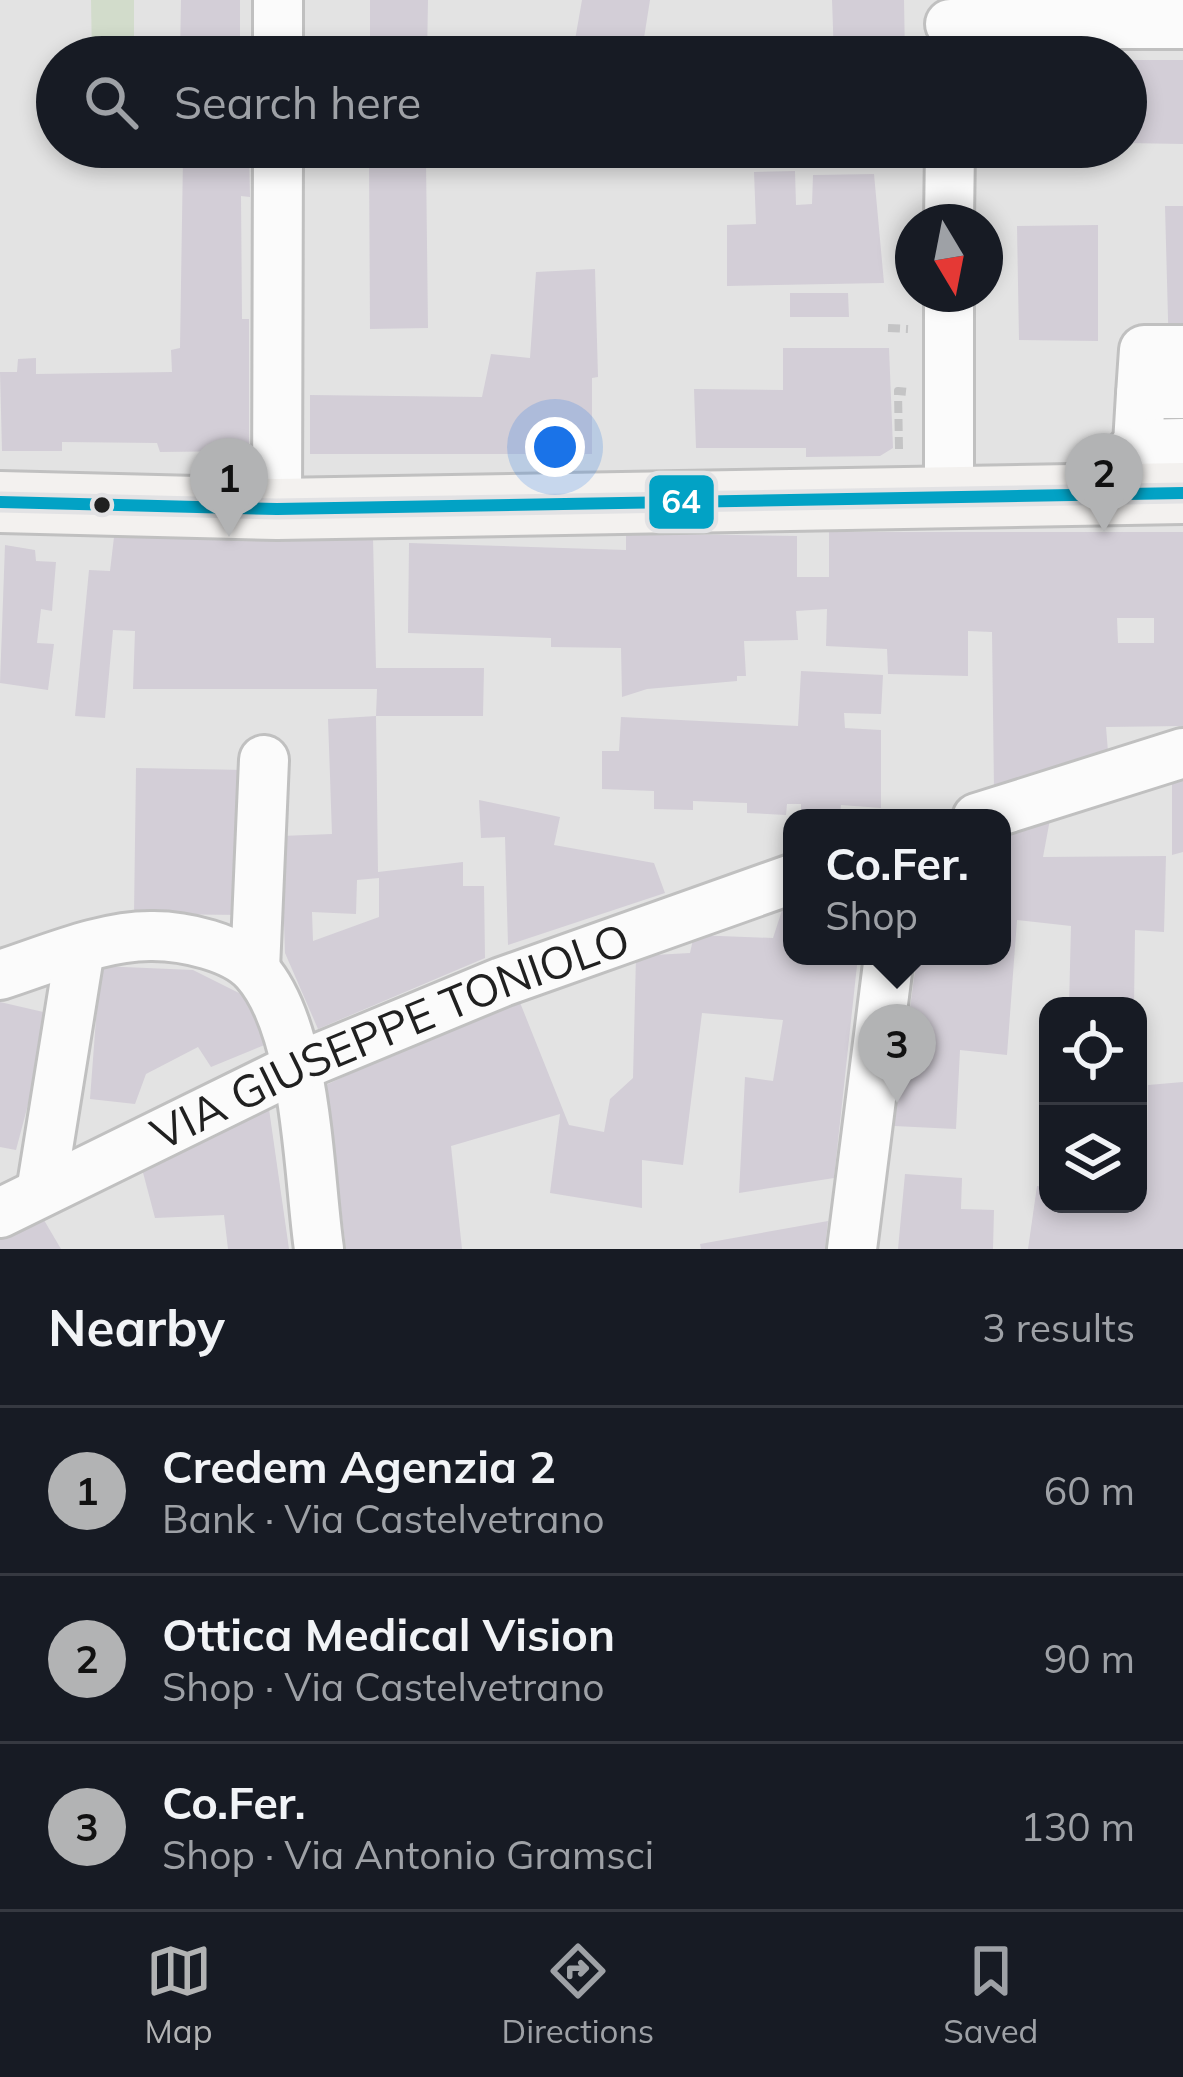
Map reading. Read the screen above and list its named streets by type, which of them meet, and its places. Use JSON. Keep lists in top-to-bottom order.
{
  "streets": {
    "street": ["VIA GIUSEPPE TONIOLO"]
  },
  "lines": ["transit line 64"],
  "north": "bottom",
  "page": {
    "search": "Search here",
    "pins": ["2", "1", "3"],
    "popup": ["Co.Fer.", "Shop"],
    "heading": ["Nearby", "3 results"],
    "list": [
      {
        "mark": "1",
        "name": "Credem Agenzia 2",
        "note": "Bank · Via Castelvetrano",
        "value": "60 m"
      },
      {
        "mark": "2",
        "name": "Ottica Medical Vision",
        "note": "Shop · Via Castelvetrano",
        "value": "90 m"
      },
      {
        "mark": "3",
        "name": "Co.Fer.",
        "note": "Shop · Via Antonio Gramsci",
        "value": "130 m"
      }
    ],
    "nav": ["Map", "Directions", "Saved"]
  }
}
